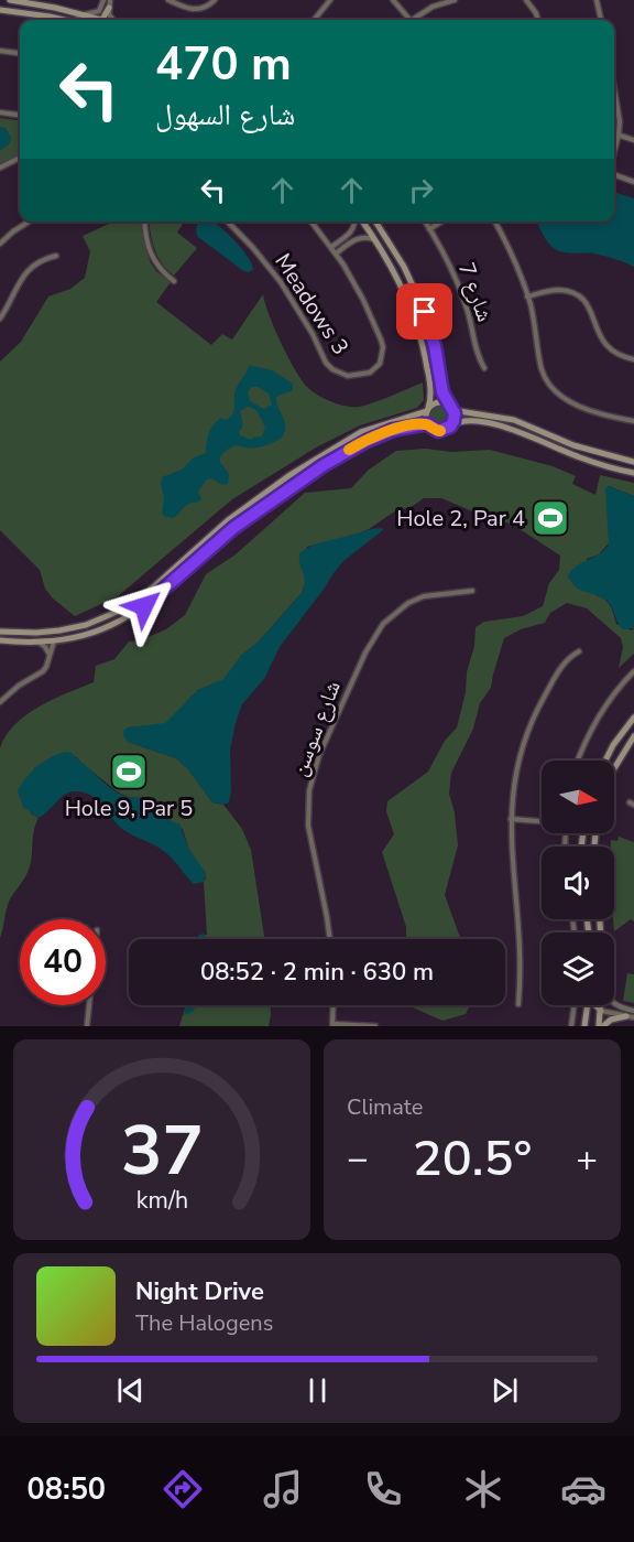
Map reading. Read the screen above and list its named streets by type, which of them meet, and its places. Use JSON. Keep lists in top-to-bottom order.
{
  "streets": {
    "street": ["شارع 7", "Meadows 3", "شارع سوسن"]
  },
  "places": {
    "sports": ["Hole 2, Par 4", "Hole 9, Par 5"]
  },
  "north": "right",
  "page": {
    "turn": ["470 m", "شارع السهول"],
    "limit": "40",
    "trip": "08:52 · 2 min · 630 m",
    "tile": "Climate",
    "heat": ["−", "20.5°", "+"],
    "song": ["Night Drive", "The Halogens"],
    "tabs": "08:50",
    "gauge": ["37", "km/h"]
  }
}
